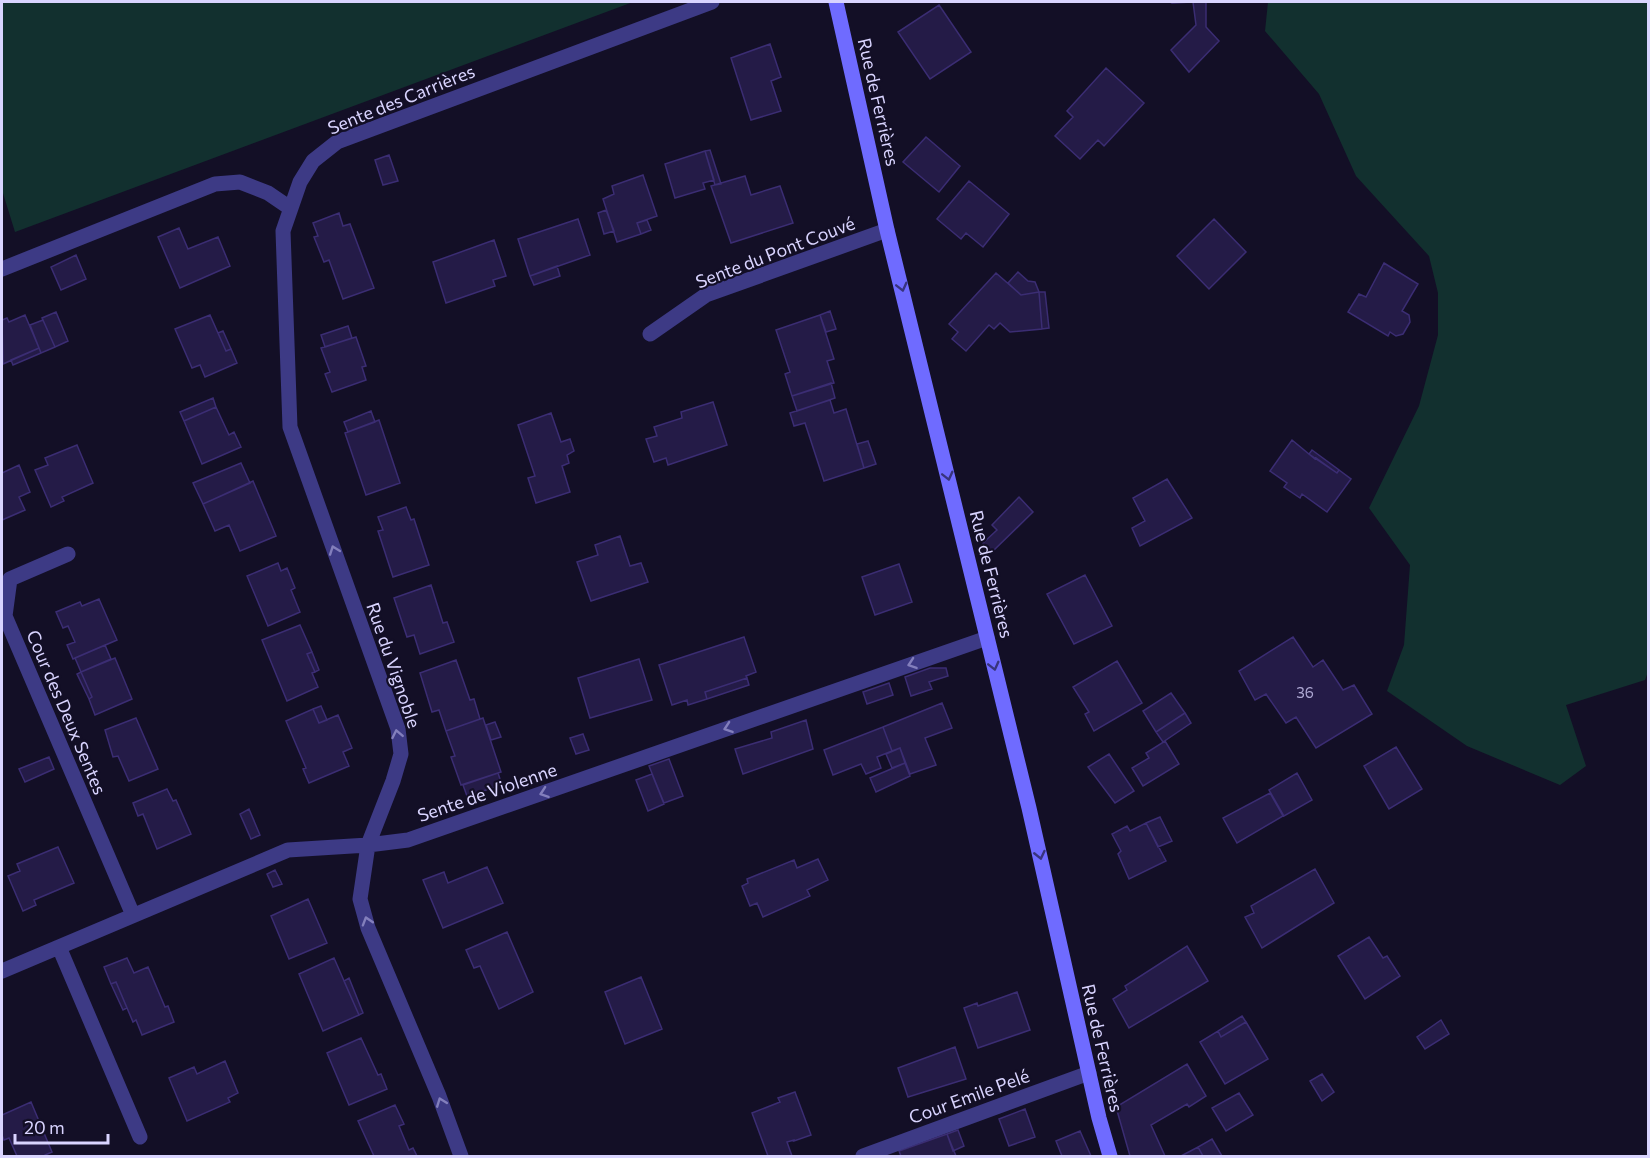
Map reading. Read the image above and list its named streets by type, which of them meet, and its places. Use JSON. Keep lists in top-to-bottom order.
{
  "streets": {
    "street": [
      "Sente des Carrières",
      "Rue de Ferrières",
      "Sente du Pont Couvé",
      "Rue du Vignoble",
      "Cour des Deux Sentes",
      "Sente de Violenne",
      "Cour Emile Pelé"
    ]
  },
  "crossings": [
    ["Sente des Carrières", "Rue du Vignoble"],
    ["Rue de Ferrières", "Sente du Pont Couvé"],
    ["Rue de Ferrières", "Sente de Violenne"],
    ["Rue de Ferrières", "Cour Emile Pelé"],
    ["Rue du Vignoble", "Sente de Violenne"],
    ["Cour des Deux Sentes", "Sente de Violenne"]
  ],
  "one_way": ["Rue de Ferrières", "Rue du Vignoble", "Sente de Violenne"],
  "house_numbers": ["36"],
  "scale_bar": "20 m"
}
